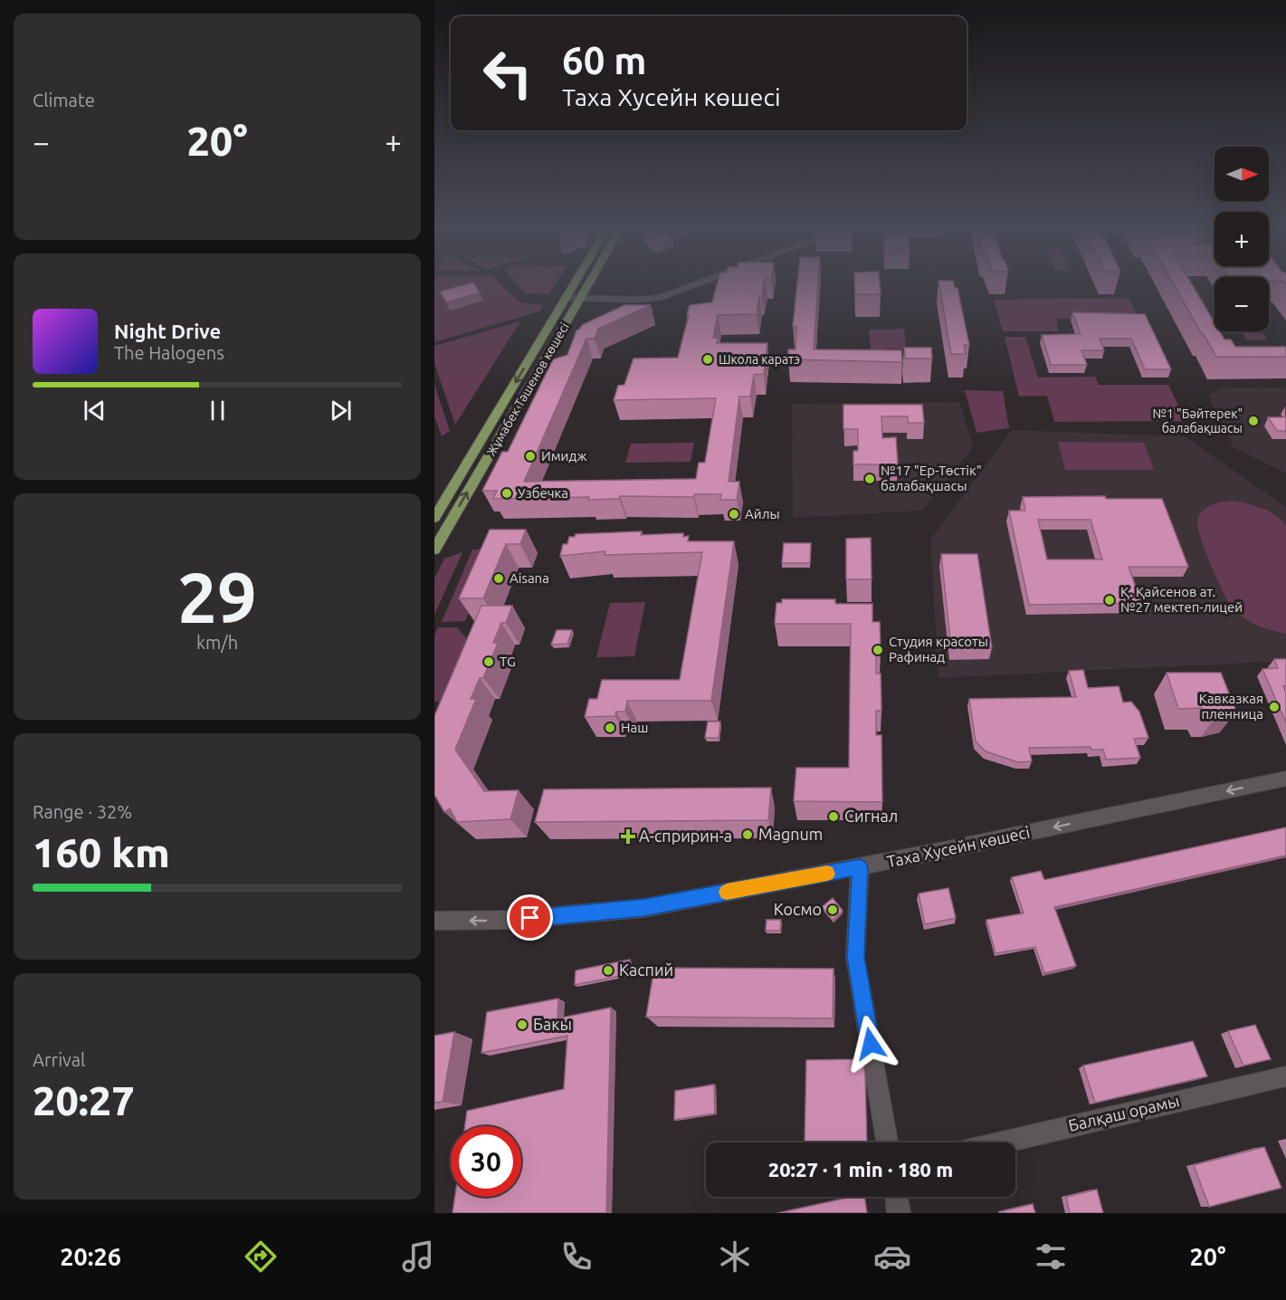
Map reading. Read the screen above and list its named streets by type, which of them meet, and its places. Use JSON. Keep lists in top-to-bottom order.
{
  "streets": {
    "main road": ["Жұмабек Тәшенов көшесі"],
    "street": ["Таха Хусейн көшесі", "Балқаш орамы"]
  },
  "one_way": ["Таха Хусейн көшесі"],
  "places": {
    "other": [
      "Школа каратэ",
      "№1 \"Бәйтерек\" балабақшасы",
      "Имидж",
      "№17 \"Ер-Төстік\" балабақшасы",
      "Узбечка",
      "Айлы",
      "Aisana",
      "Қ. Қайсенов ат. №27 мектеп-лицей",
      "Студия красоты Рафинад",
      "TG",
      "Кавказкая пленница",
      "Наш",
      "Сигнал",
      "Magnum",
      "Космо",
      "Каспий",
      "Бакы"
    ],
    "health": ["А-спририн-а"]
  },
  "north": "right",
  "page": {
    "tile": [
      "Climate",
      ["29", "km/h"],
      ["Range · 32%", "160 km"],
      ["Arrival", "20:27"]
    ],
    "turn": ["60 m", "Таха Хусейн көшесі"],
    "heat": ["−", "20°", "+"],
    "map_buttons": ["+", "−"],
    "song": ["Night Drive", "The Halogens"],
    "limit": "30",
    "trip": "20:27 · 1 min · 180 m",
    "tabs": ["20:26", "20°"]
  }
}
